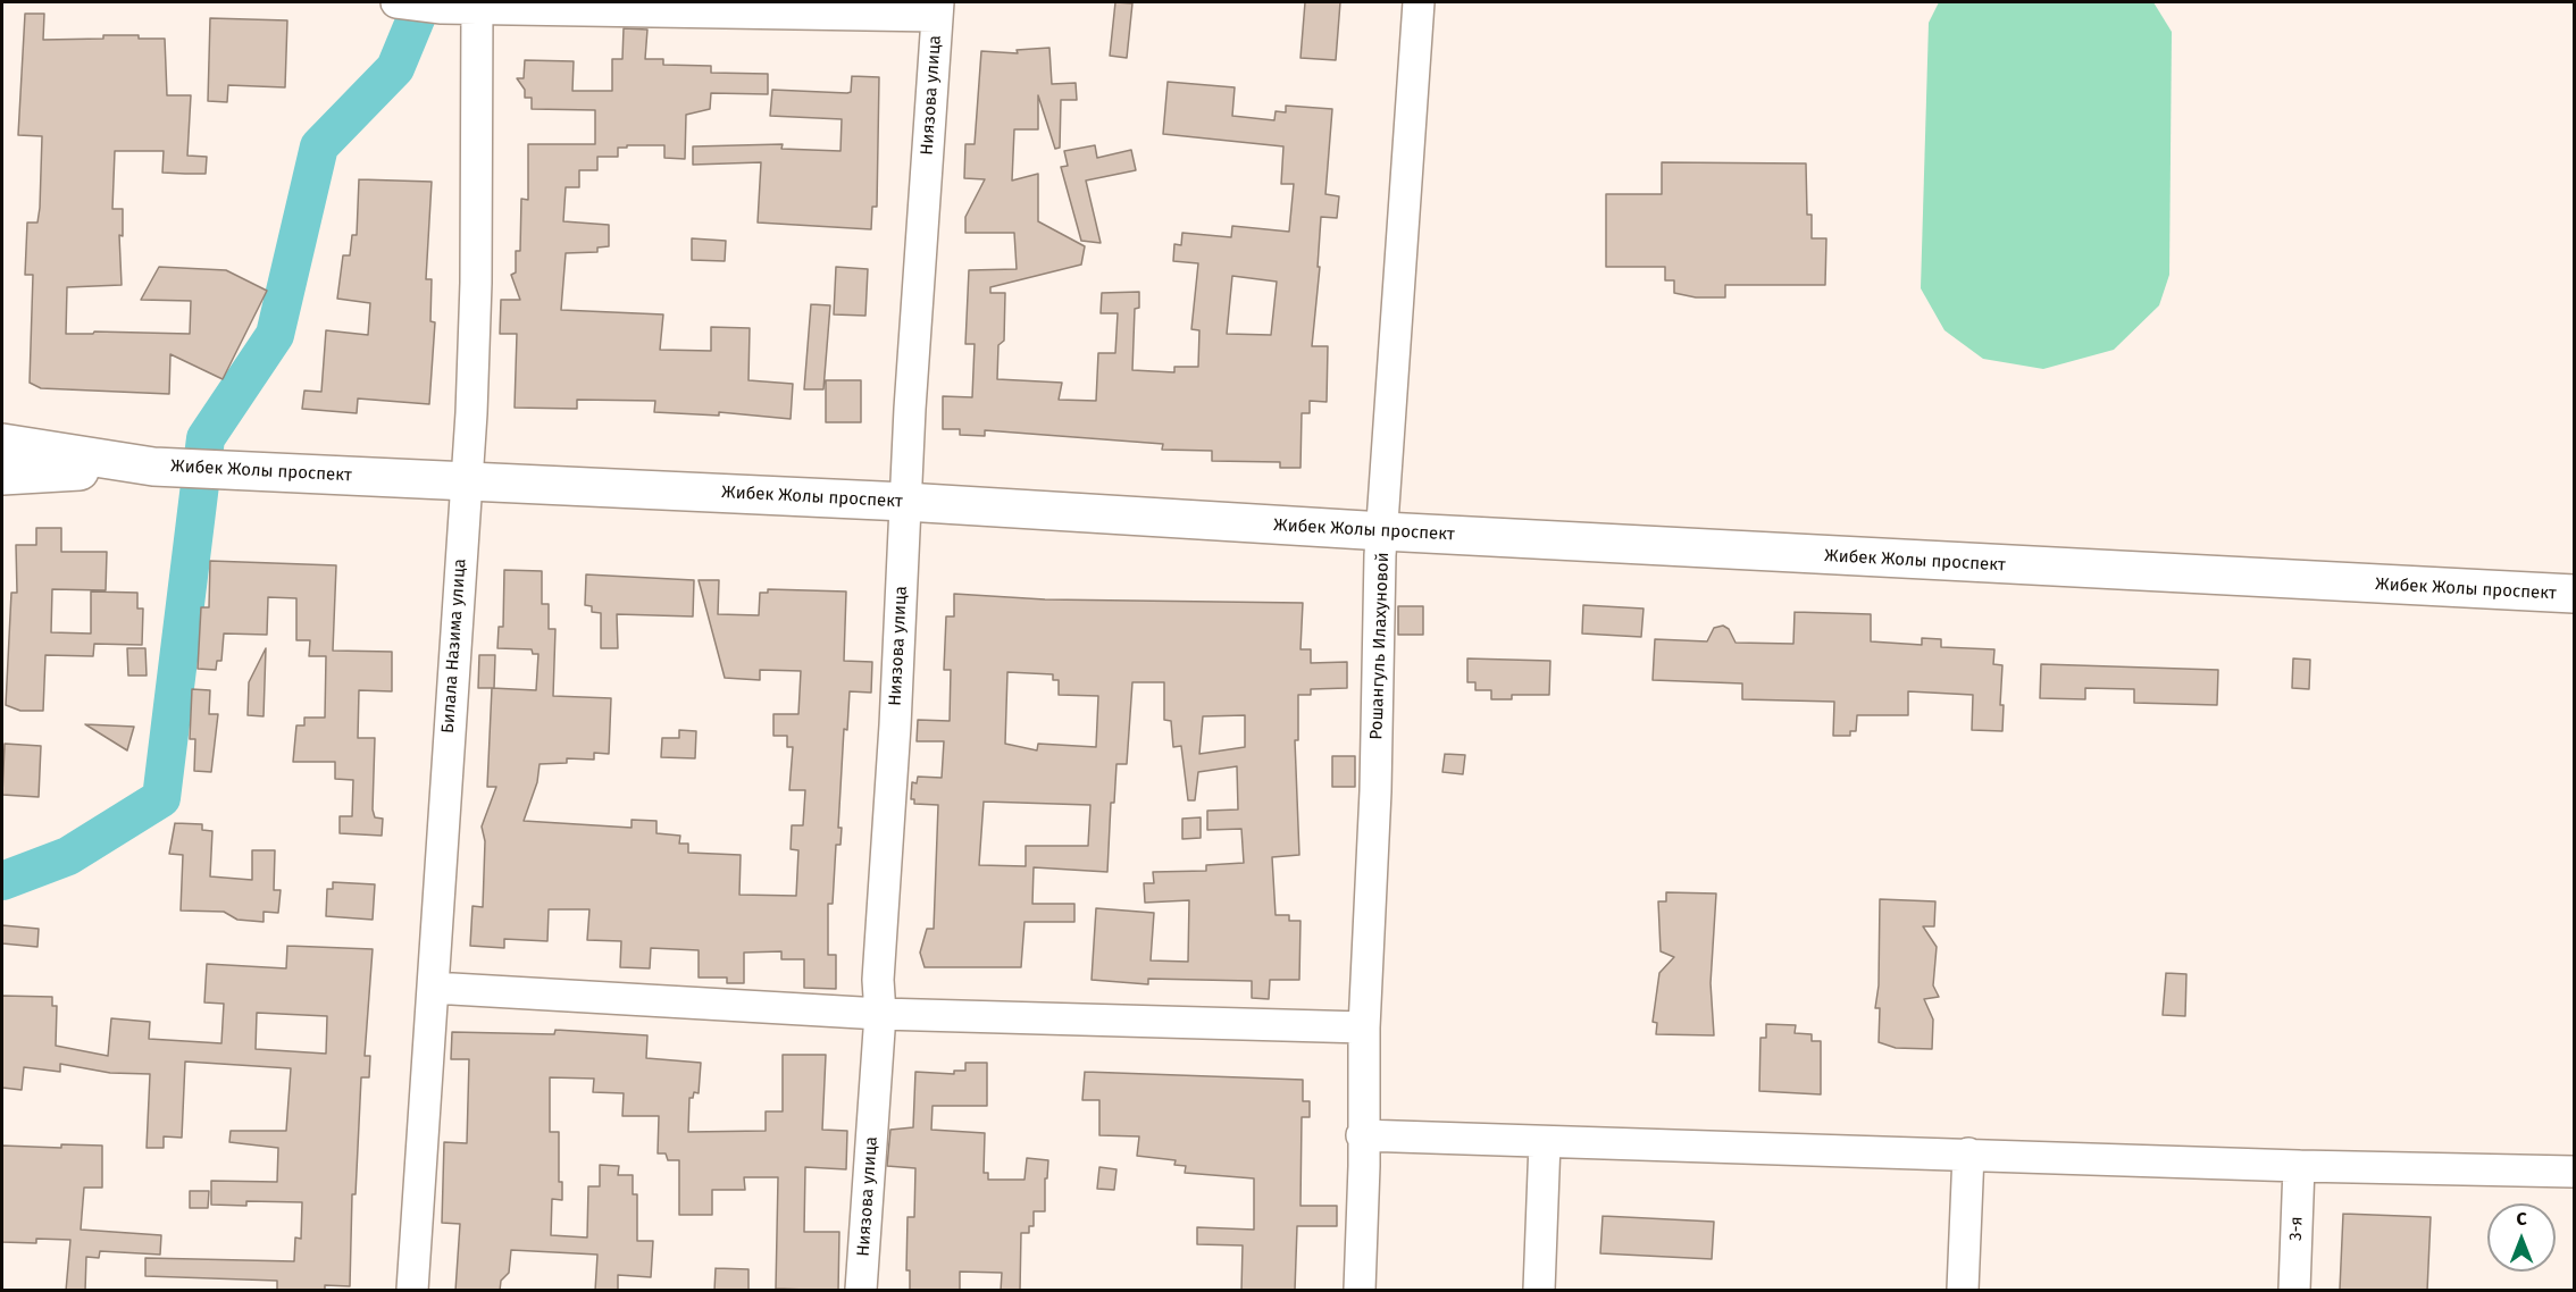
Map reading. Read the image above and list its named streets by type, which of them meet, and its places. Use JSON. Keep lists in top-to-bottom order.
{
  "streets": {
    "highway": ["Жибек Жолы проспект"],
    "street": [
      "Ниязова улица",
      "Билала Назима улица",
      "Рошангуль Илахуновой",
      "3-я"
    ]
  },
  "crossings": [
    ["Ниязова улица", "Жибек Жолы проспект"],
    ["Жибек Жолы проспект", "Билала Назима улица"],
    ["Жибек Жолы проспект", "Рошангуль Илахуновой"]
  ],
  "north": "top"
}
